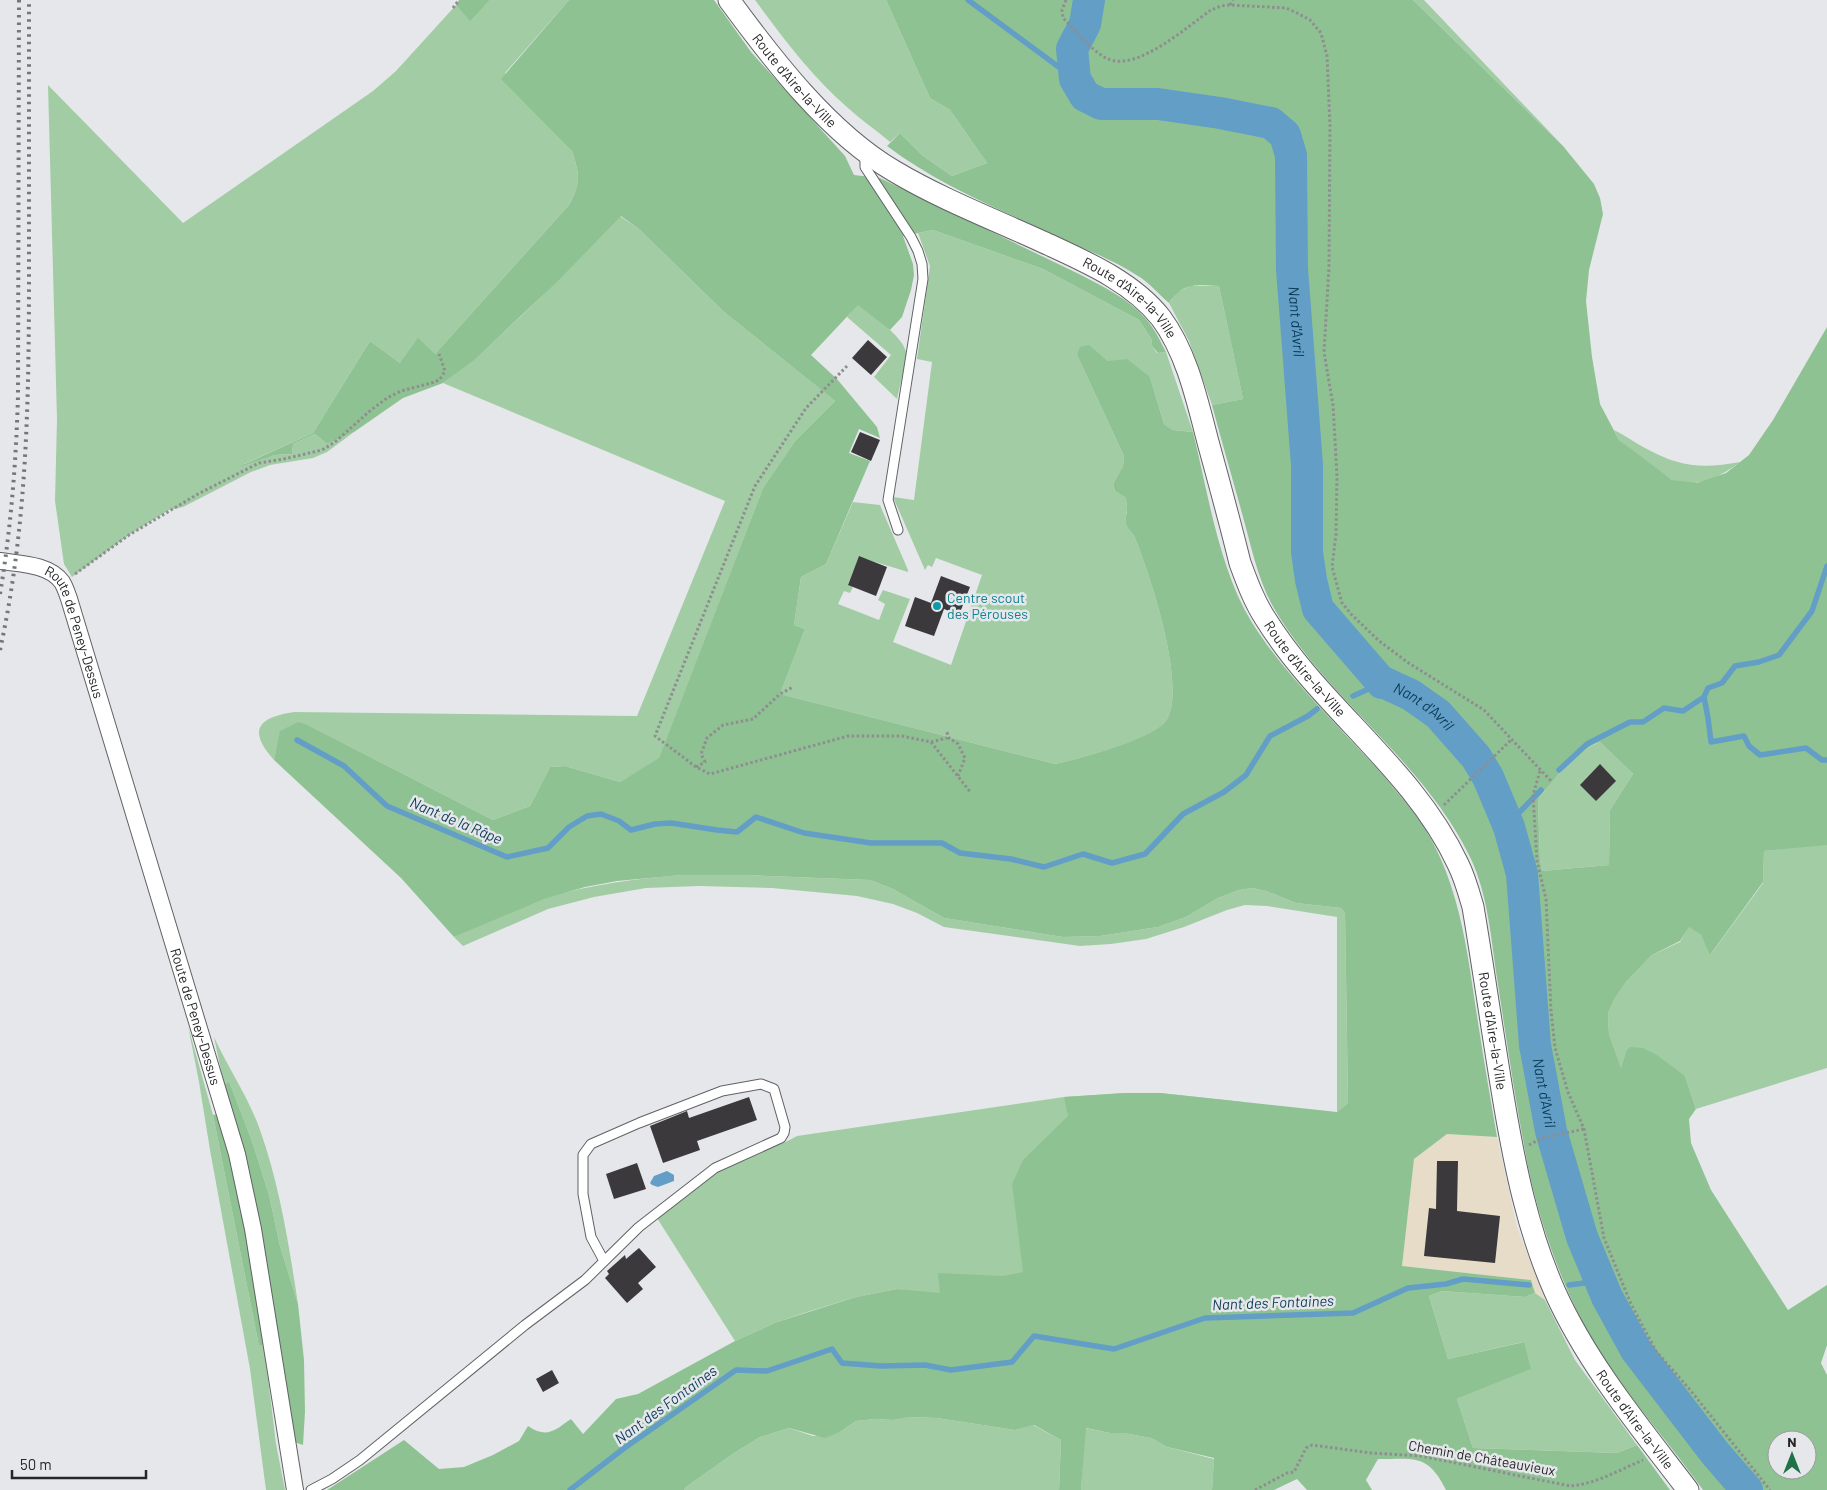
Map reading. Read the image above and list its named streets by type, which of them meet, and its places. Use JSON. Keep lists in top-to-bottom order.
{
  "streets": {
    "street": ["Route d'Aire-la-Ville", "Route de Peney-Dessus"],
    "path": ["Chemin de Châteauvieux"]
  },
  "crossings": [
    ["Route d'Aire-la-Ville", "Chemin de Châteauvieux"]
  ],
  "water": ["Nant d'Avril", "Nant de la Râpe", "Nant des Fontaines"],
  "places": ["Centre scout des Pérouses"],
  "scale_bar": "50 m",
  "north": "top"
}
